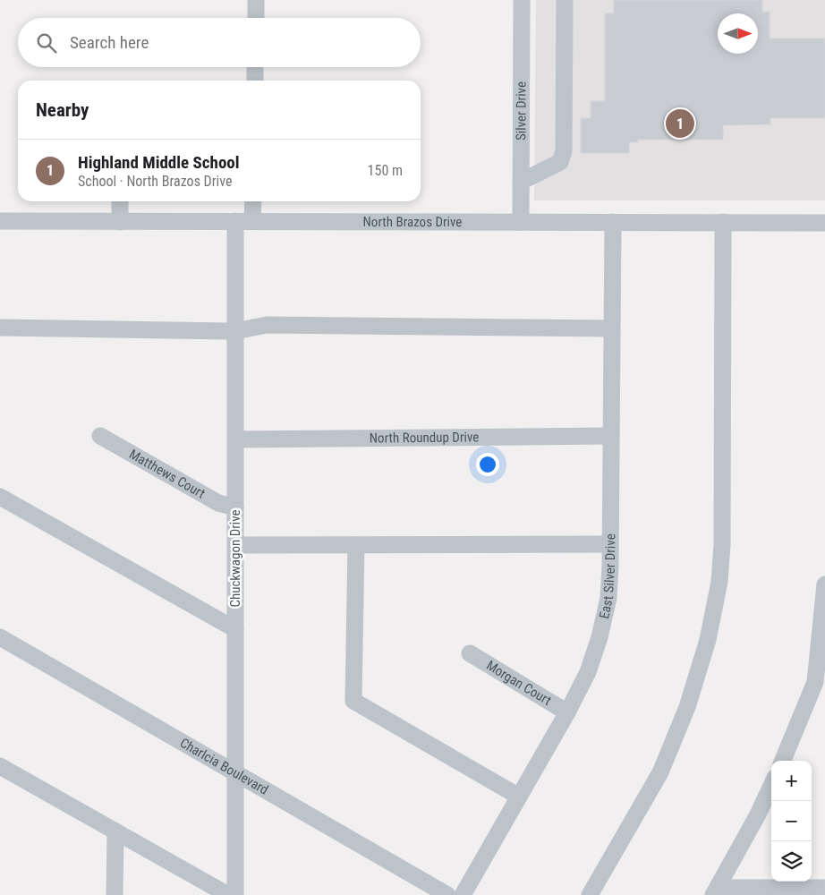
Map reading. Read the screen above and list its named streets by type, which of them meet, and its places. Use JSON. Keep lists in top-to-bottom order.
{
  "streets": {
    "street": [
      "Silver Drive",
      "North Brazos Drive",
      "North Roundup Drive",
      "Matthews Court",
      "Chuckwagon Drive",
      "East Silver Drive",
      "Morgan Court",
      "Charlcia Boulevard"
    ]
  },
  "crossings": [
    ["Silver Drive", "North Brazos Drive"],
    ["North Brazos Drive", "Chuckwagon Drive"],
    ["North Brazos Drive", "East Silver Drive"],
    ["North Roundup Drive", "Chuckwagon Drive"],
    ["North Roundup Drive", "East Silver Drive"],
    ["Matthews Court", "Chuckwagon Drive"],
    ["Chuckwagon Drive", "Charlcia Boulevard"],
    ["East Silver Drive", "Morgan Court"]
  ],
  "north": "right",
  "page": {
    "search": "Search here",
    "heading": "Nearby",
    "pins": "1",
    "list": [
      {
        "mark": "1",
        "name": "Highland Middle School",
        "note": "School · North Brazos Drive",
        "value": "150 m"
      }
    ],
    "map_buttons": ["+", "−"]
  }
}
